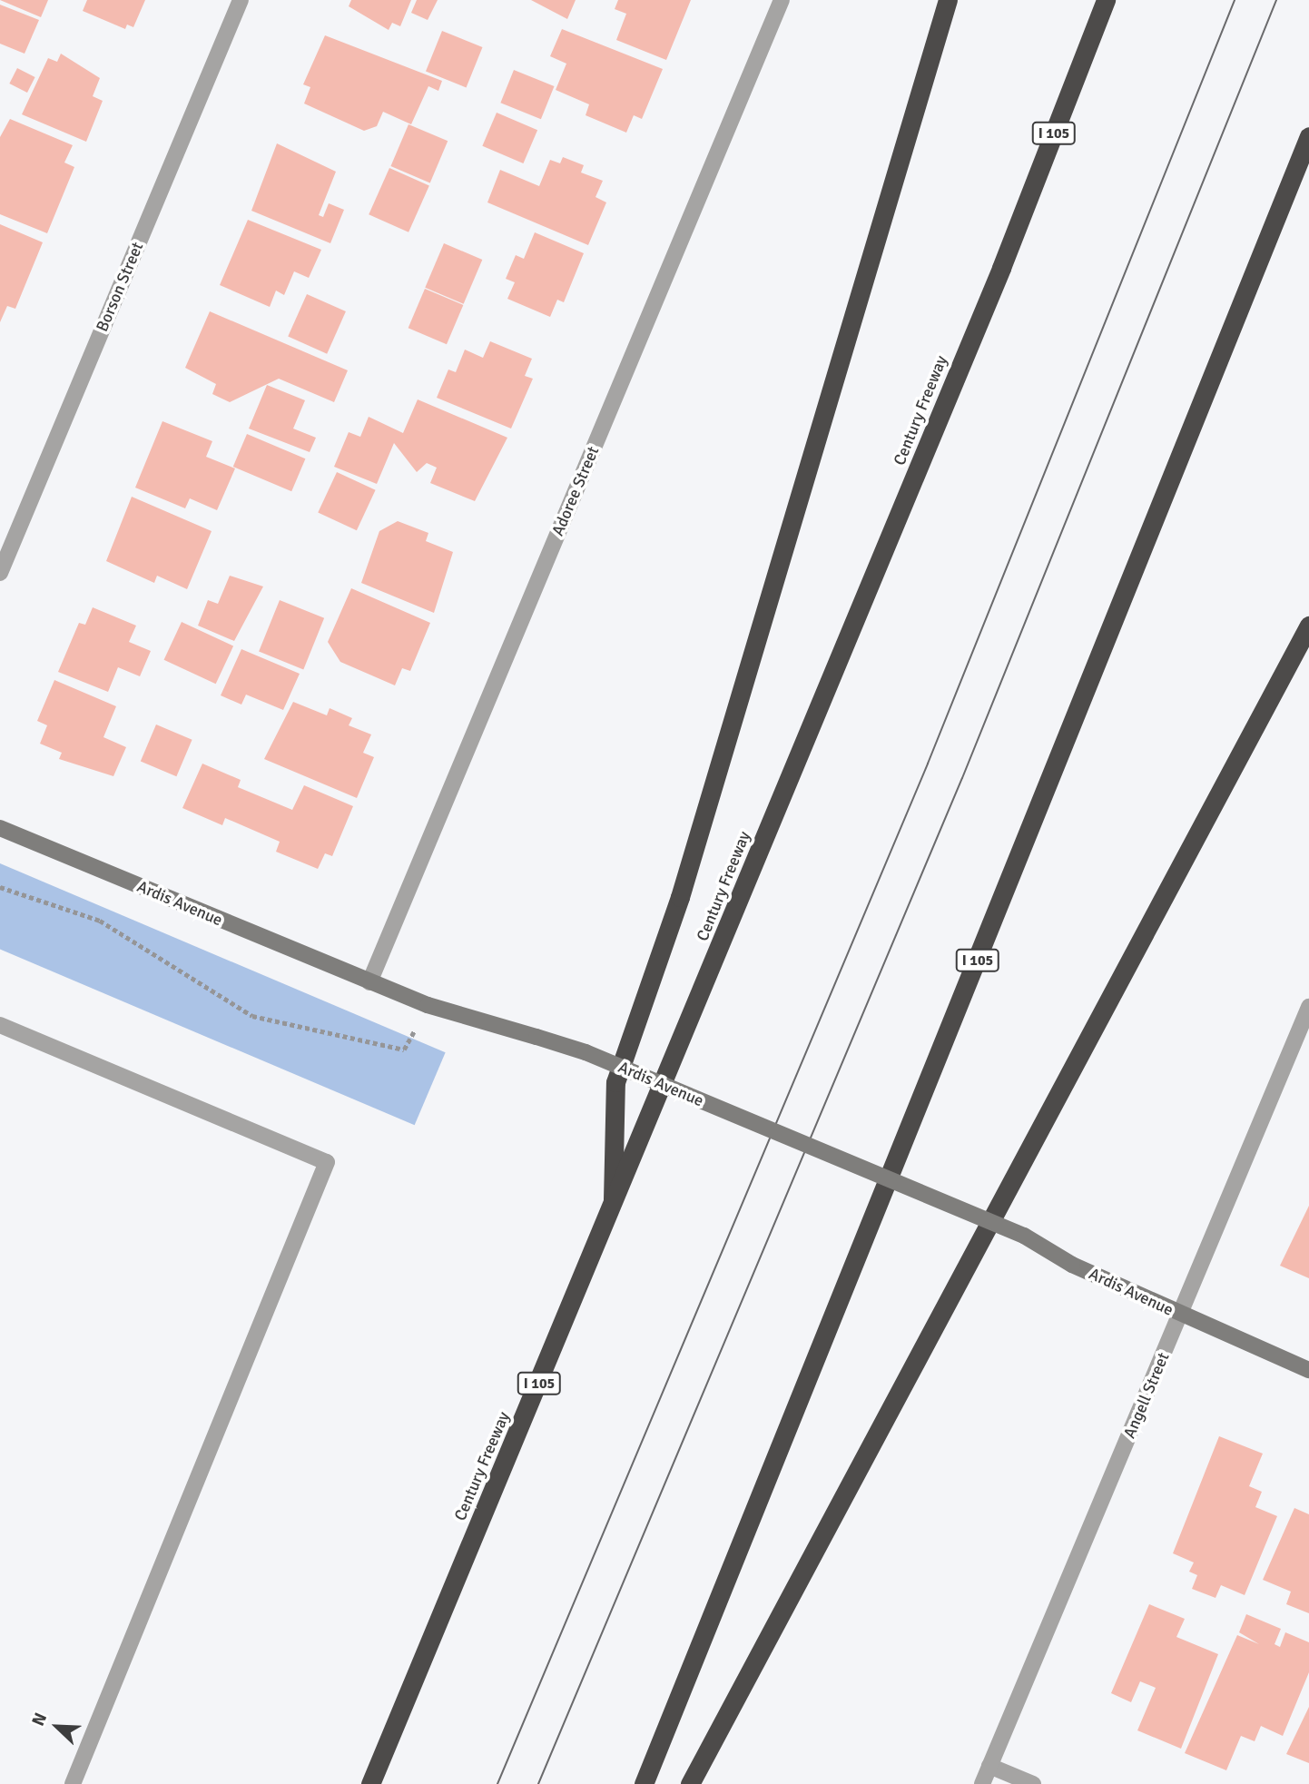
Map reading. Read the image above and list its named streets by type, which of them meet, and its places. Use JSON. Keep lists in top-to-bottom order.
{
  "streets": {
    "highway": ["I 105", "Century Freeway"],
    "street": [
      "Borson Street",
      "Adoree Street",
      "Ardis Avenue",
      "Angell Street"
    ]
  },
  "crossings": [
    ["Adoree Street", "Ardis Avenue"],
    ["Ardis Avenue", "Angell Street"]
  ],
  "north": "top left"
}
